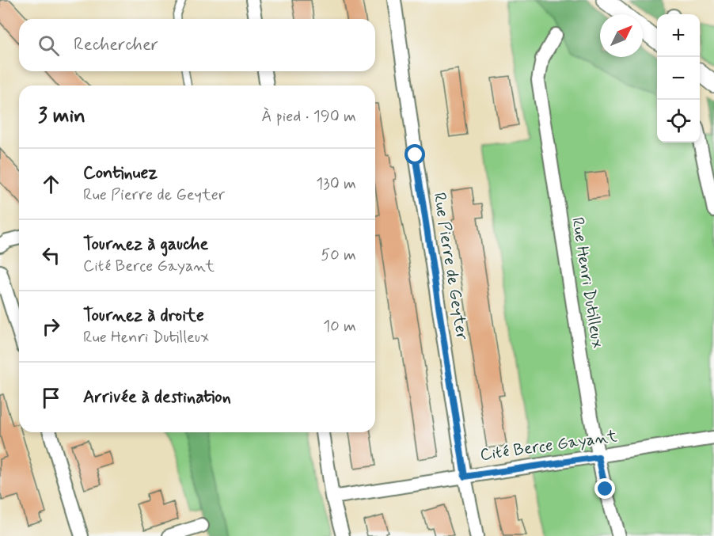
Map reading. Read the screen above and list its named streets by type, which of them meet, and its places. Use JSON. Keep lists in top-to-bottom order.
{
  "streets": {
    "street": ["Rue Pierre de Geyter", "Rue Henri Dutilleux", "Cité Berce Gayant"]
  },
  "crossings": [
    ["Rue Pierre de Geyter", "Cité Berce Gayant"],
    ["Rue Henri Dutilleux", "Cité Berce Gayant"]
  ],
  "north": "top right",
  "page": {
    "map_buttons": ["+", "−"],
    "search": "Rechercher",
    "heading": ["3 min", "À pied · 190 m"],
    "list": [
      ["Continuez", "Rue Pierre de Geyter", "130 m"],
      ["Tournez à gauche", "Cité Berce Gayant", "50 m"],
      ["Tournez à droite", "Rue Henri Dutilleux", "10 m"],
      "Arrivée à destination"
    ]
  }
}
